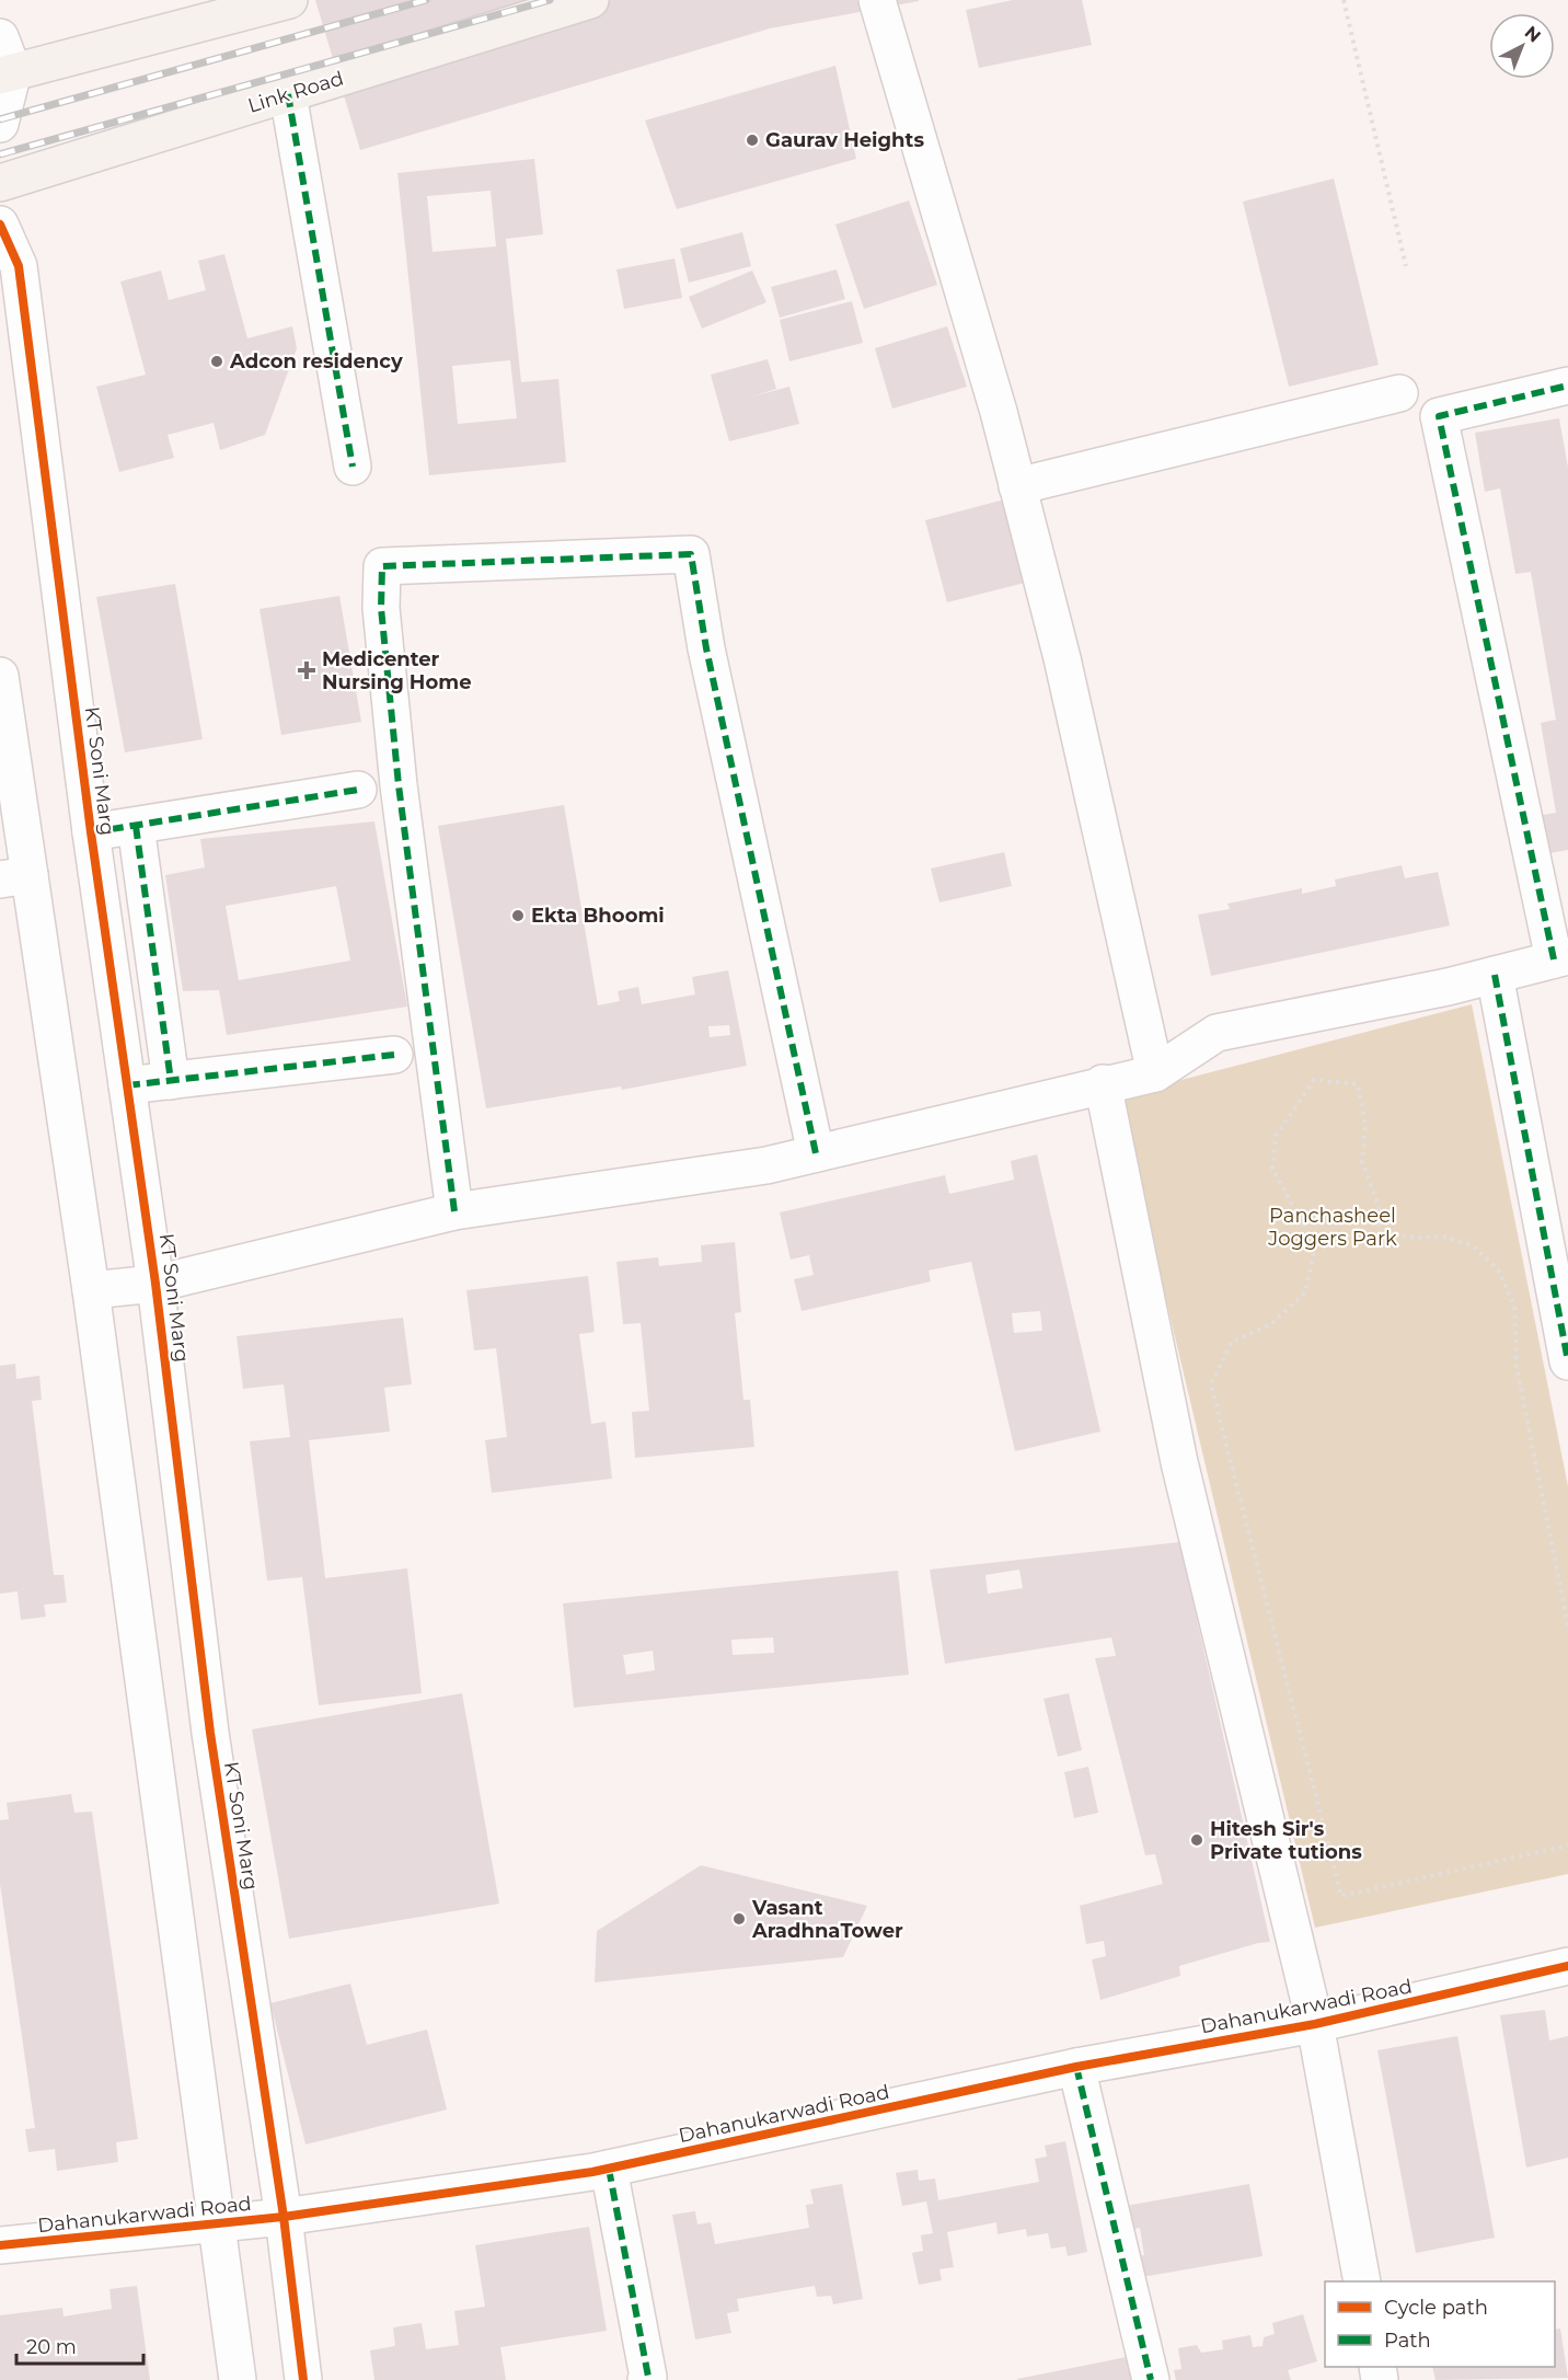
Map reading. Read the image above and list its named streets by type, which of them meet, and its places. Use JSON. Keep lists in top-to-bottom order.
{
  "streets": {
    "main road": ["Link Road"],
    "street": ["KT Soni Marg", "Dahanukarwadi Road"]
  },
  "crossings": [
    ["KT Soni Marg", "Dahanukarwadi Road"]
  ],
  "parks": ["Panchasheel Joggers Park"],
  "places": {
    "other": [
      "Gaurav Heights",
      "Adcon residency",
      "Ekta Bhoomi",
      "Hitesh Sir's Private tutions",
      "Vasant AradhnaTower"
    ],
    "health": ["Medicenter Nursing Home"]
  },
  "legend": ["Cycle path", "Path"],
  "scale_bar": "20 m",
  "north": "top right"
}
